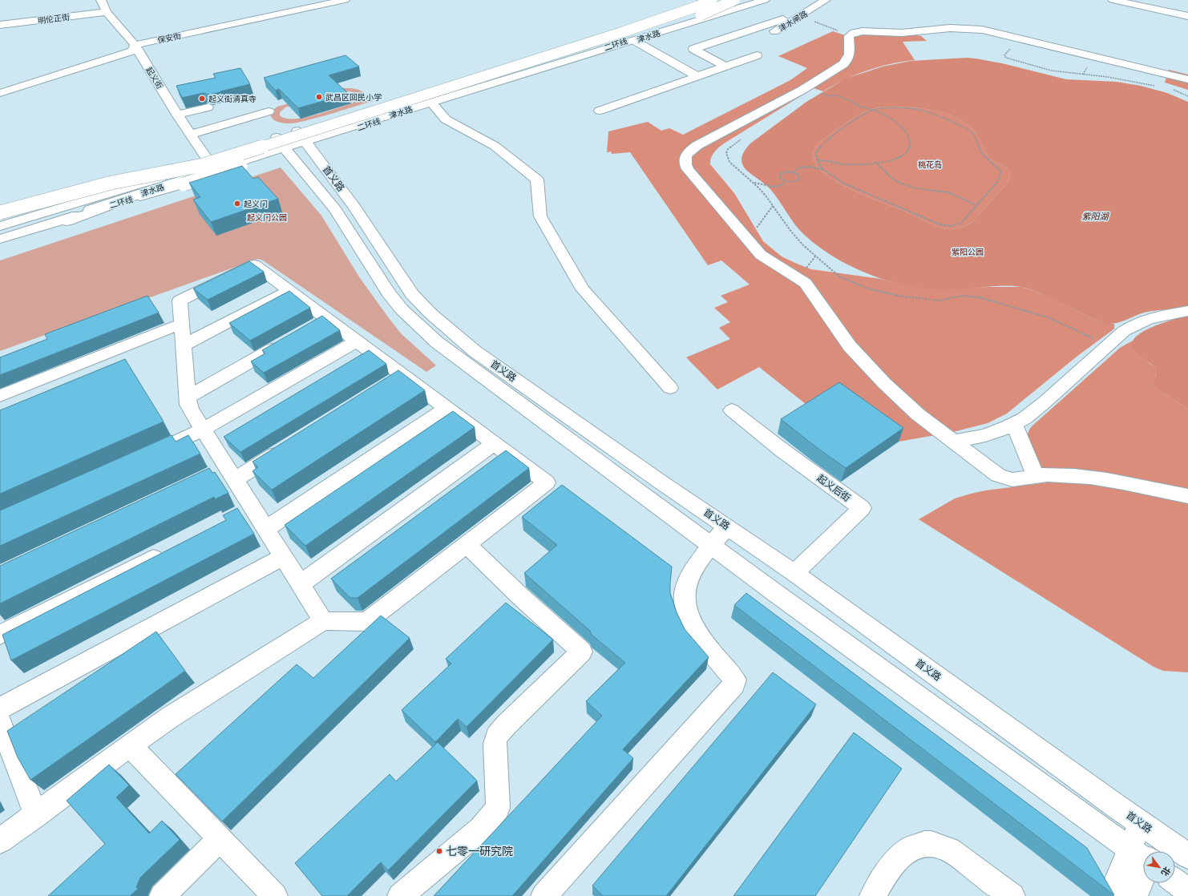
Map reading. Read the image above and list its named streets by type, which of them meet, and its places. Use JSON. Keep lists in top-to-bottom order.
{
  "streets": {
    "main road": [
      "明伦正街",
      "津水闸路",
      "津水路",
      "保安街",
      "二环线",
      "起义街",
      "首义路",
      "起义后街"
    ]
  },
  "crossings": [
    ["明伦正街", "起义街"],
    ["津水路", "二环线"],
    ["津水路", "起义街"],
    ["津水路", "首义路"],
    ["保安街", "起义街"],
    ["二环线", "起义街"],
    ["首义路", "起义后街"]
  ],
  "water": ["紫阳湖"],
  "parks": ["桃花岛", "起义门公园", "紫阳公园"],
  "places": [
    "武昌区回民小学",
    "起义街清真寺",
    "起义门",
    "七零一研究院"
  ],
  "north": "bottom right"
}
